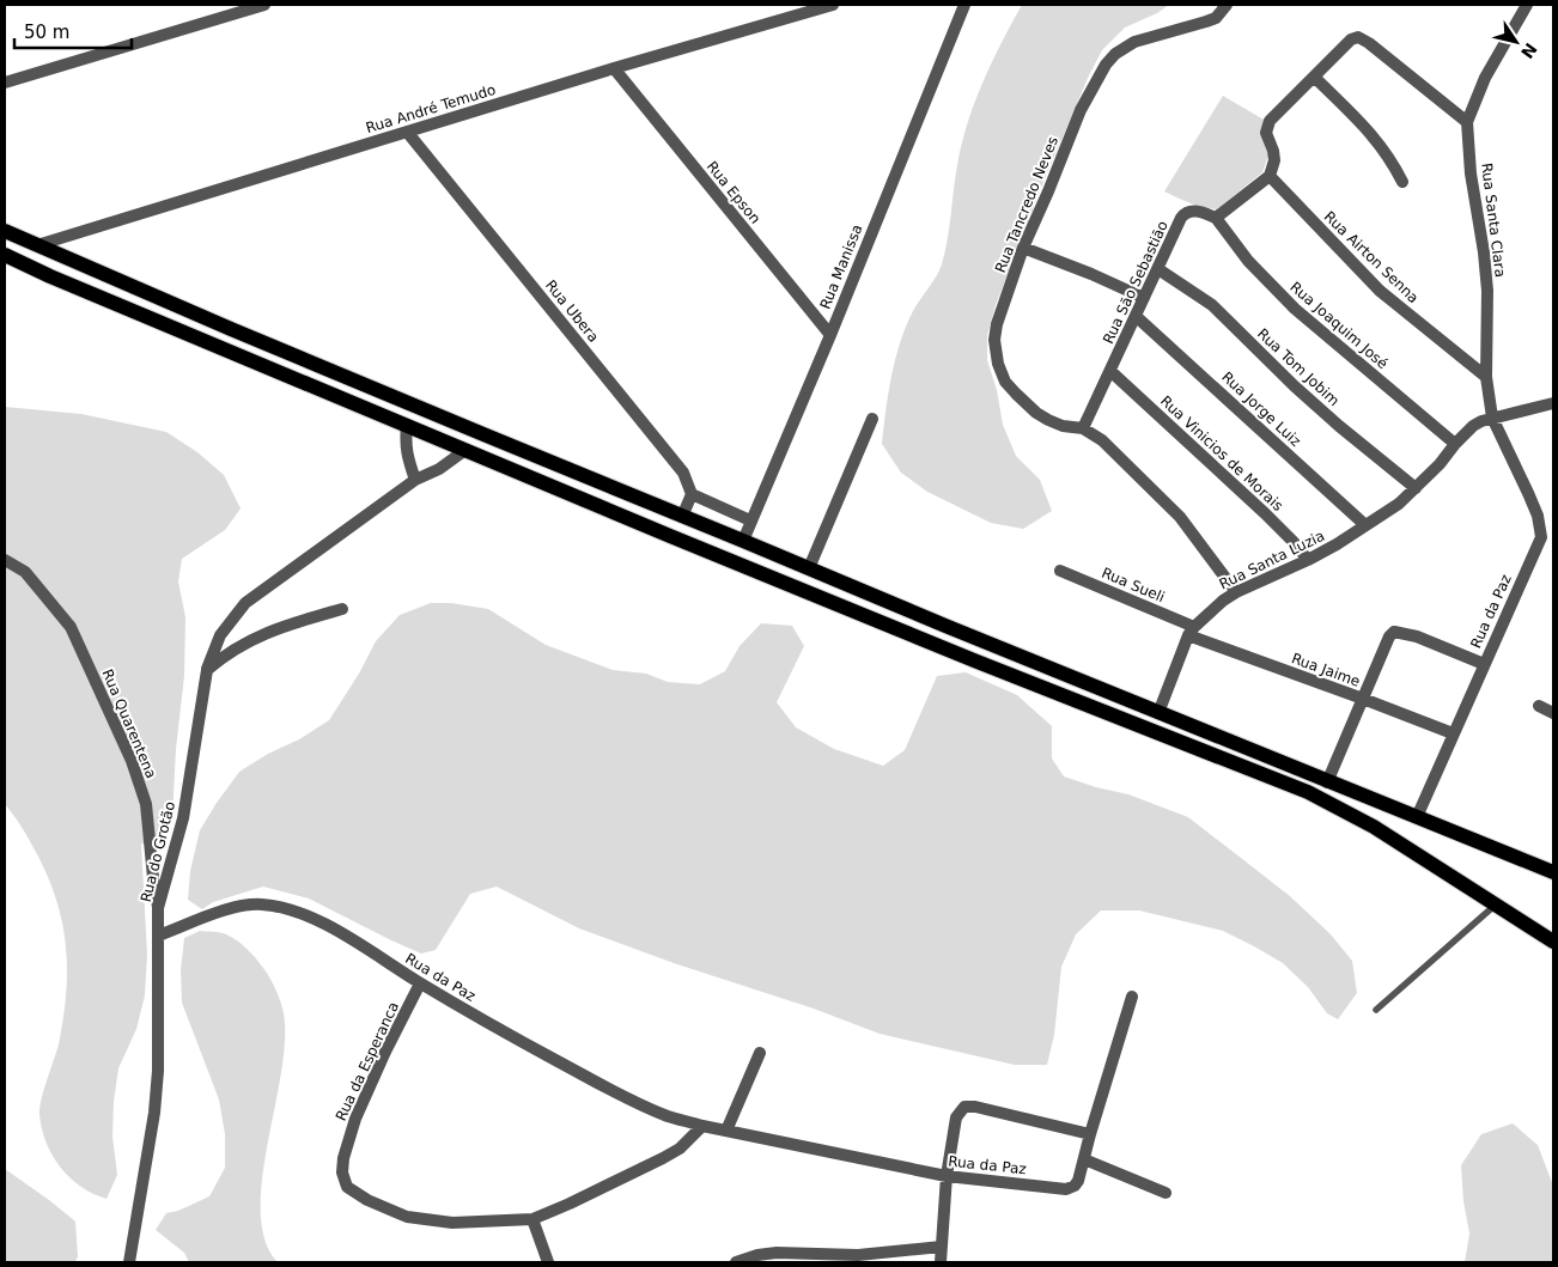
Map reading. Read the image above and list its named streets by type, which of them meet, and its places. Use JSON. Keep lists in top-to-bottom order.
{
  "streets": {
    "street": [
      "Rua André Temudo",
      "Rua Epson",
      "Rua Tancredo Neves",
      "Rua Santa Clara",
      "Rua Airton Senna",
      "Rua Manissa",
      "Rua Sāo Sebastiāo",
      "Rua Ubera",
      "Rua Joaquim José",
      "Rua Tom Jobim",
      "Rua Jorge Luiz",
      "Rua Vinicios de Morais",
      "Rua Santa Luzia",
      "Rua Sueli",
      "Rua da Paz",
      "Rua Jaime",
      "Rua Quarentena",
      "Rua do Grotão",
      "Rua da Esperanca"
    ]
  },
  "crossings": [
    ["Rua André Temudo", "Rua Epson"],
    ["Rua André Temudo", "Rua Ubera"],
    ["Rua Epson", "Rua Manissa"],
    ["Rua Tancredo Neves", "Rua Sāo Sebastiāo"],
    ["Rua Tancredo Neves", "Rua Santa Luzia"],
    ["Rua Santa Clara", "Rua Airton Senna"],
    ["Rua Santa Clara", "Rua Santa Luzia"],
    ["Rua Santa Clara", "Rua da Paz"],
    ["Rua Sāo Sebastiāo", "Rua Joaquim José"],
    ["Rua Sāo Sebastiāo", "Rua Tom Jobim"],
    ["Rua Sāo Sebastiāo", "Rua Jorge Luiz"],
    ["Rua Sāo Sebastiāo", "Rua Vinicios de Morais"],
    ["Rua Joaquim José", "Rua Santa Luzia"],
    ["Rua Tom Jobim", "Rua Santa Luzia"],
    ["Rua Jorge Luiz", "Rua Santa Luzia"],
    ["Rua Vinicios de Morais", "Rua Santa Luzia"],
    ["Rua Santa Luzia", "Rua Sueli"],
    ["Rua Santa Luzia", "Rua da Paz"],
    ["Rua Santa Luzia", "Rua Jaime"],
    ["Rua Sueli", "Rua Jaime"],
    ["Rua da Paz", "Rua Jaime"],
    ["Rua da Paz", "Rua do Grotão"],
    ["Rua da Paz", "Rua da Esperanca"],
    ["Rua Quarentena", "Rua do Grotão"]
  ],
  "scale_bar": "50 m",
  "north": "bottom right"
}
